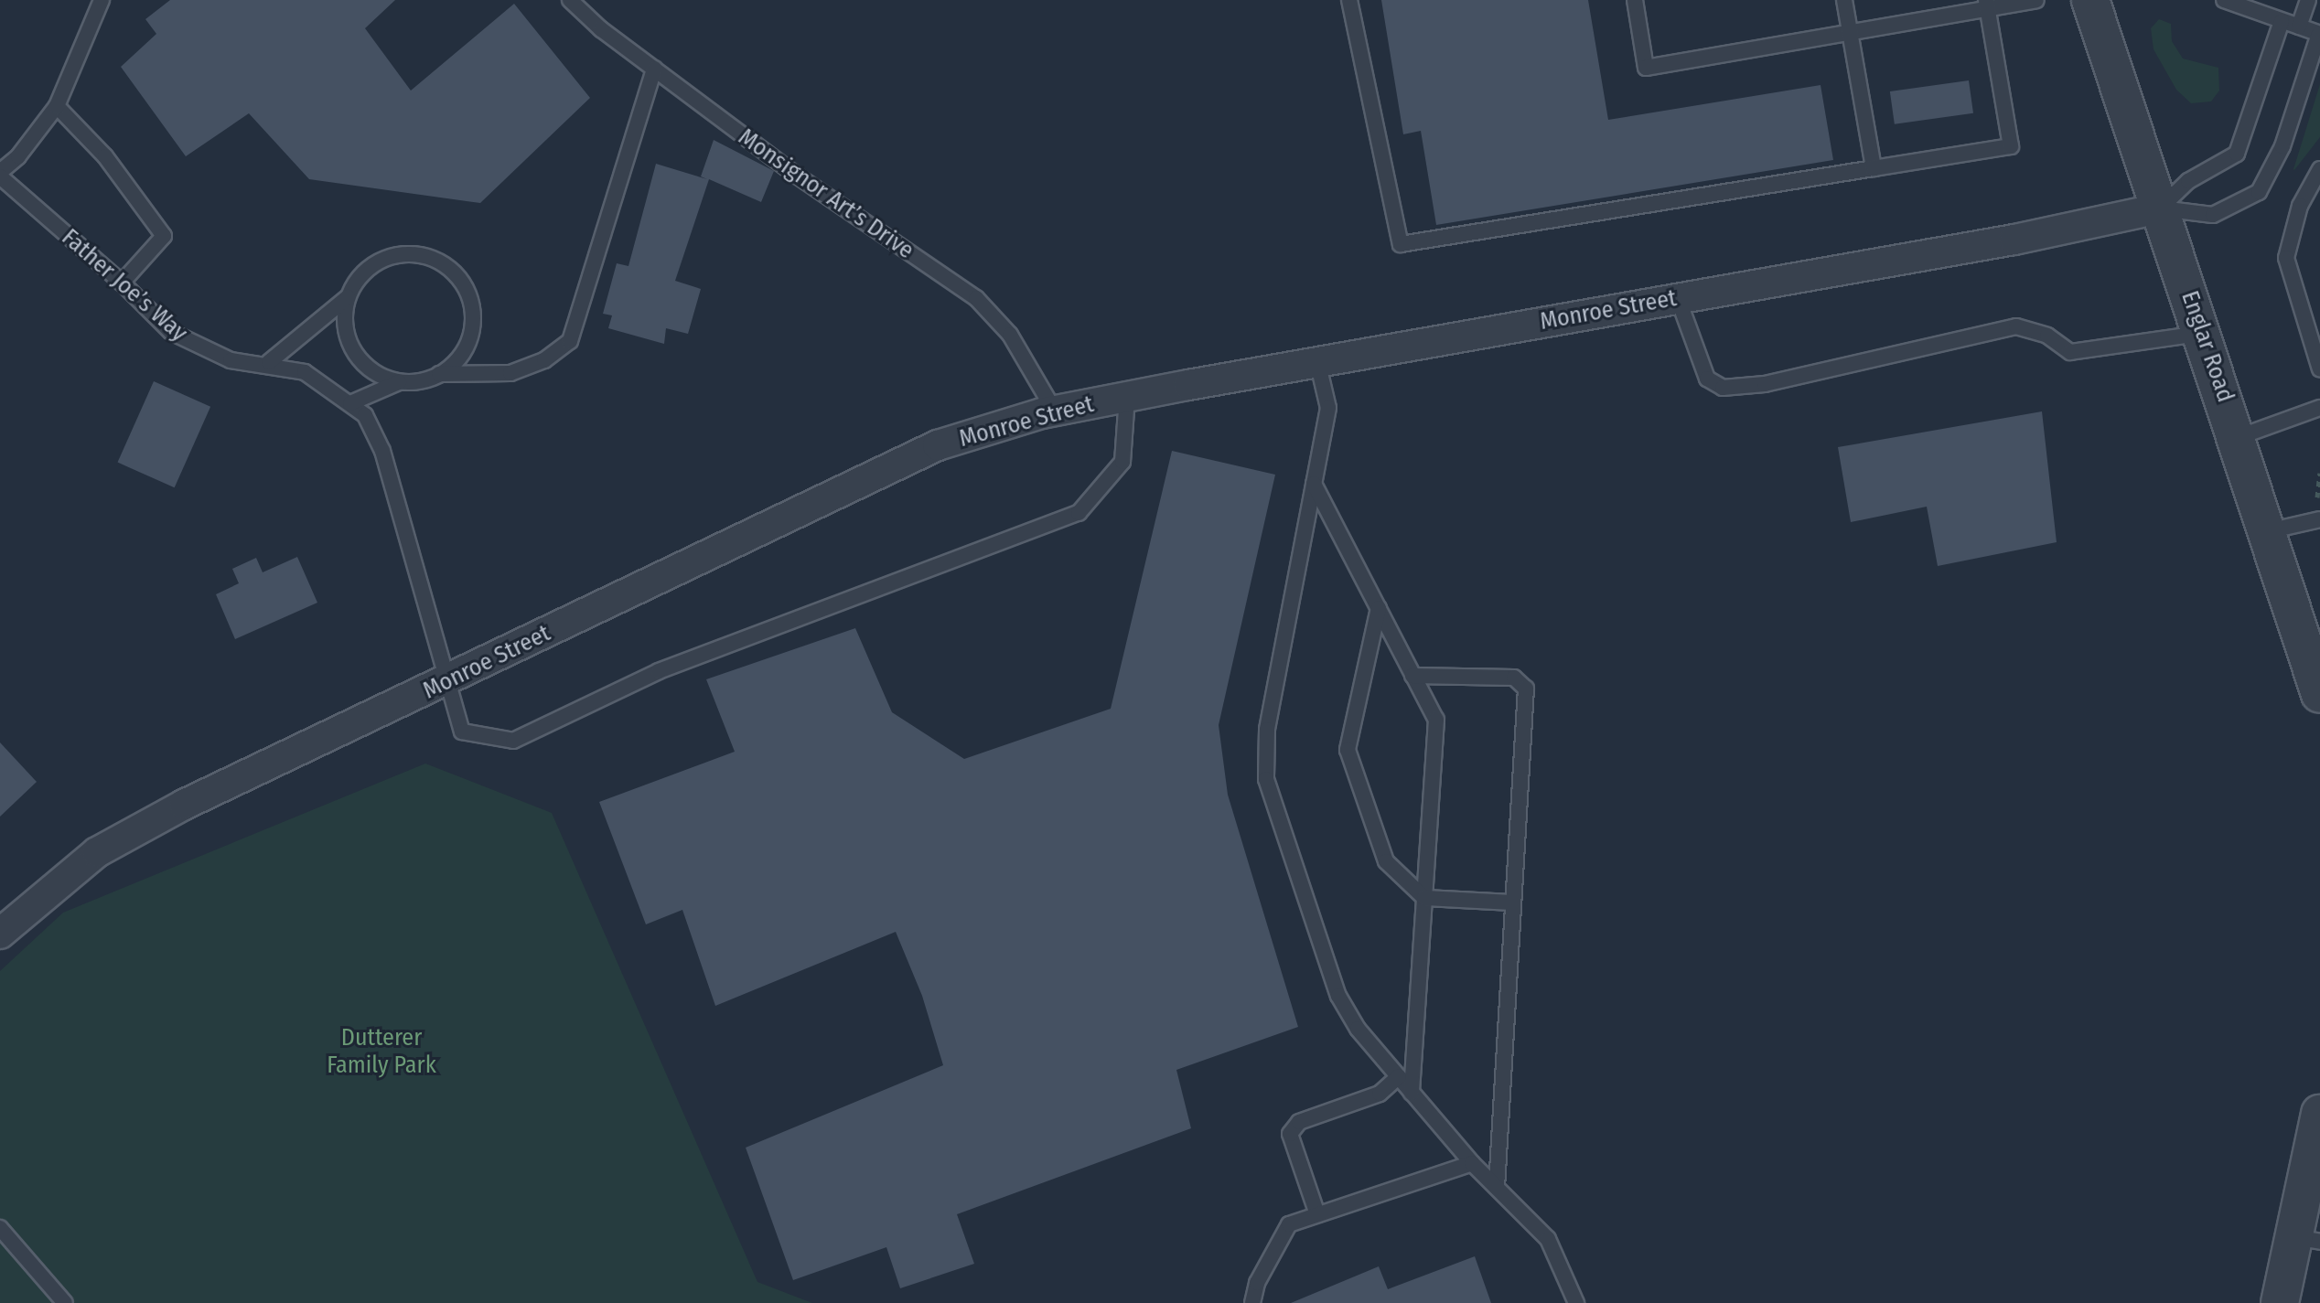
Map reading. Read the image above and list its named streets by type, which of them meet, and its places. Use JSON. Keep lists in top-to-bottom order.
{
  "streets": {
    "street": ["Monroe Street", "Englar Road"],
    "lane": ["Monsignor Art’s Drive", "Father Joe’s Way"]
  },
  "crossings": [
    ["Monsignor Art’s Drive", "Monroe Street"],
    ["Father Joe’s Way", "Monroe Street"],
    ["Monroe Street", "Englar Road"]
  ],
  "parks": ["Dutterer Family Park"]
}
